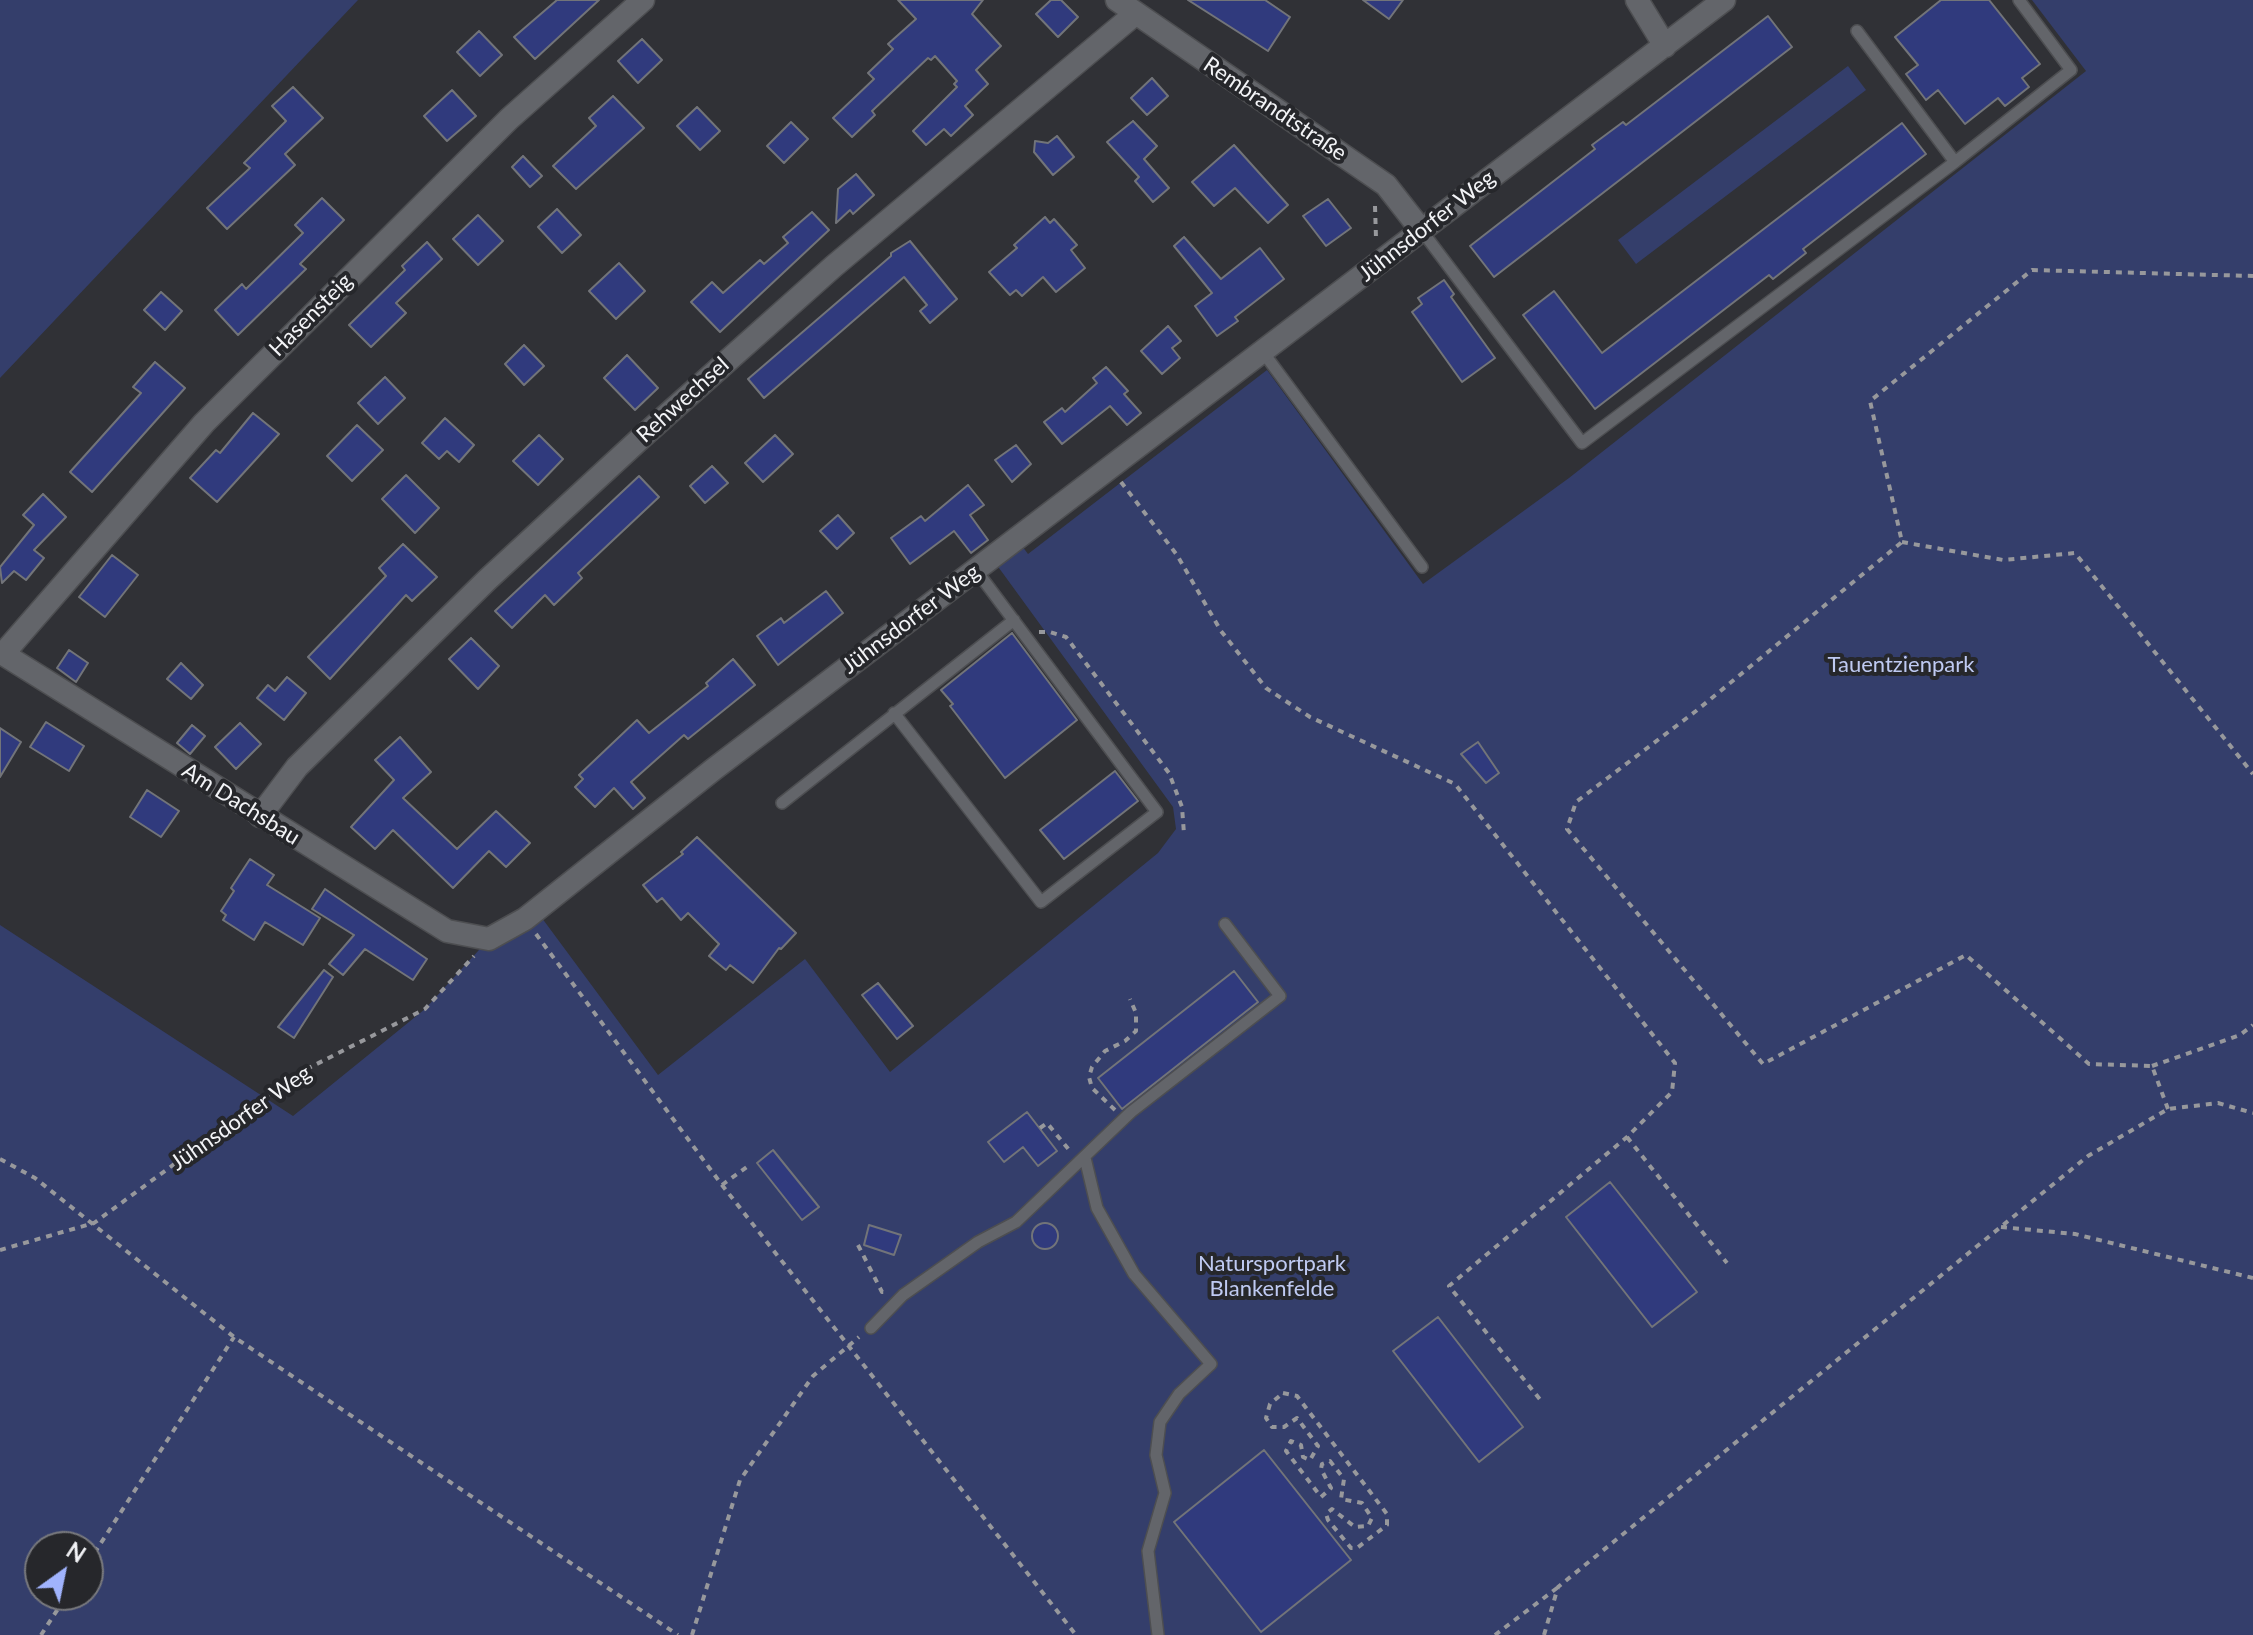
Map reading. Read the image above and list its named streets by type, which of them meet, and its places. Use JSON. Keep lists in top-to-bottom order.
{
  "streets": {
    "street": [
      "Rembrandtstraße",
      "Jühnsdorfer Weg",
      "Hasensteig",
      "Rehwechsel",
      "Am Dachsbau"
    ]
  },
  "crossings": [
    ["Rembrandtstraße", "Jühnsdorfer Weg"],
    ["Rembrandtstraße", "Rehwechsel"],
    ["Jühnsdorfer Weg", "Am Dachsbau"],
    ["Hasensteig", "Am Dachsbau"],
    ["Rehwechsel", "Am Dachsbau"]
  ],
  "parks": ["Tauentzienpark", "Natursportpark Blankenfelde"],
  "north": "top right"
}
